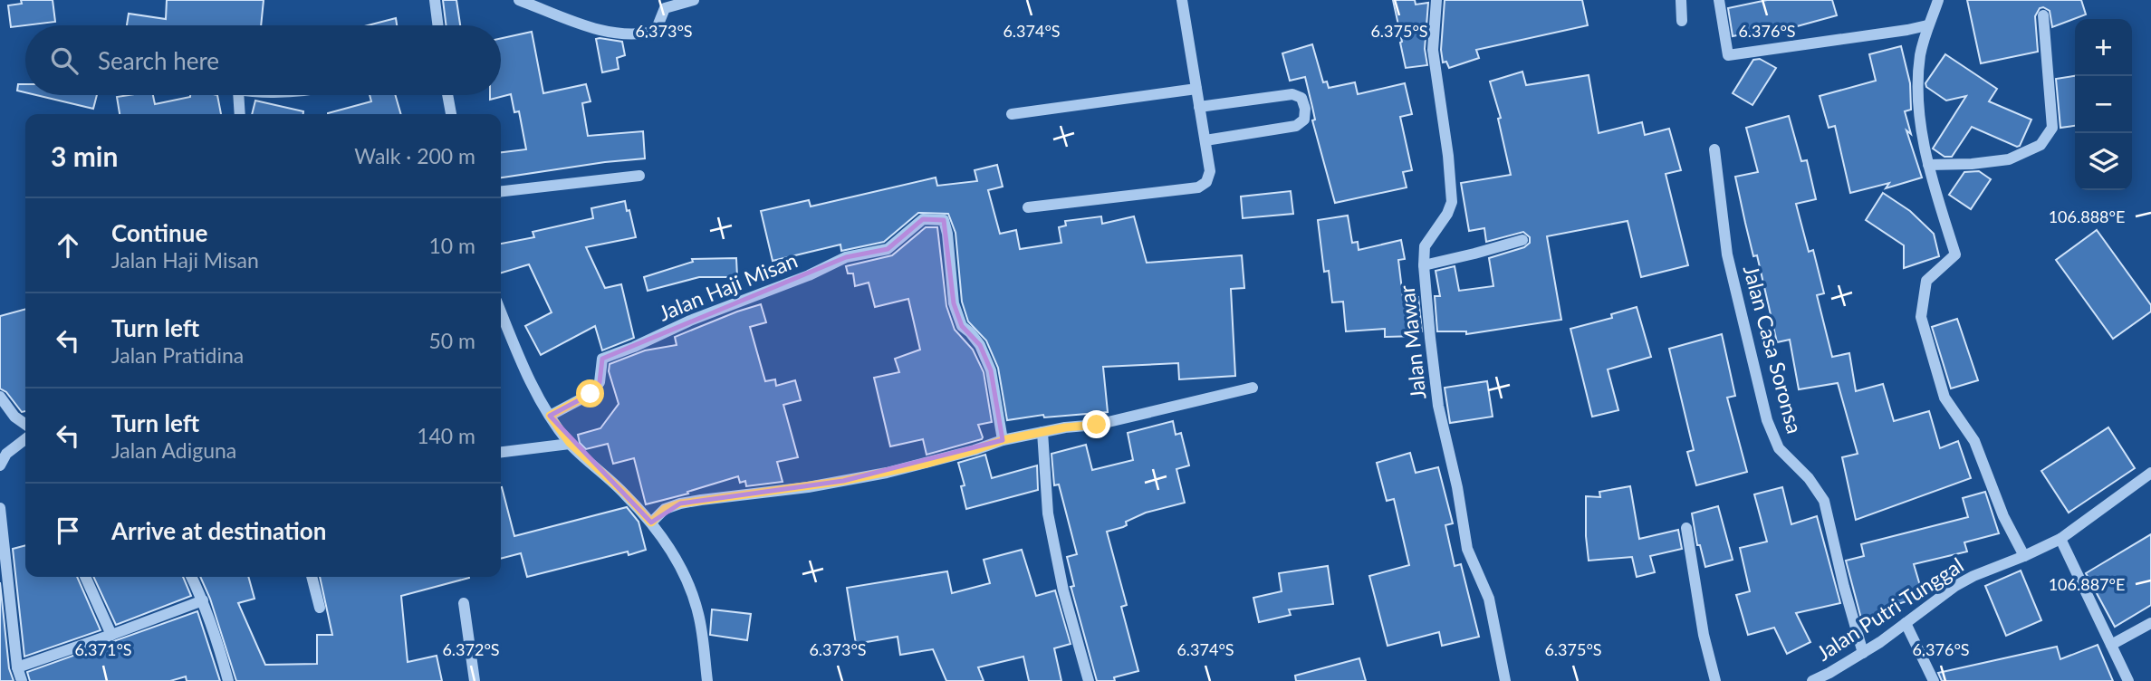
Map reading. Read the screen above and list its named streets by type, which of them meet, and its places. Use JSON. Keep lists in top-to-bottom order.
{
  "streets": {
    "street": [
      "Jalan Haji Misan",
      "Jalan Mawar",
      "Jalan Casa Soronsa",
      "Jalan Putri Tunggal"
    ]
  },
  "crossings": [
    ["Jalan Casa Soronsa", "Jalan Putri Tunggal"]
  ],
  "page": {
    "map_buttons": ["+", "−"],
    "search": "Search here",
    "heading": ["3 min", "Walk · 200 m"],
    "list": [
      ["Continue", "Jalan Haji Misan", "10 m"],
      ["Turn left", "Jalan Pratidina", "50 m"],
      ["Turn left", "Jalan Adiguna", "140 m"],
      "Arrive at destination"
    ]
  },
  "coordinates": [
    "6.373°S",
    "6.374°S",
    "6.375°S",
    "6.376°S",
    "106.888°E",
    "106.887°E",
    "6.371°S",
    "6.372°S"
  ]
}
